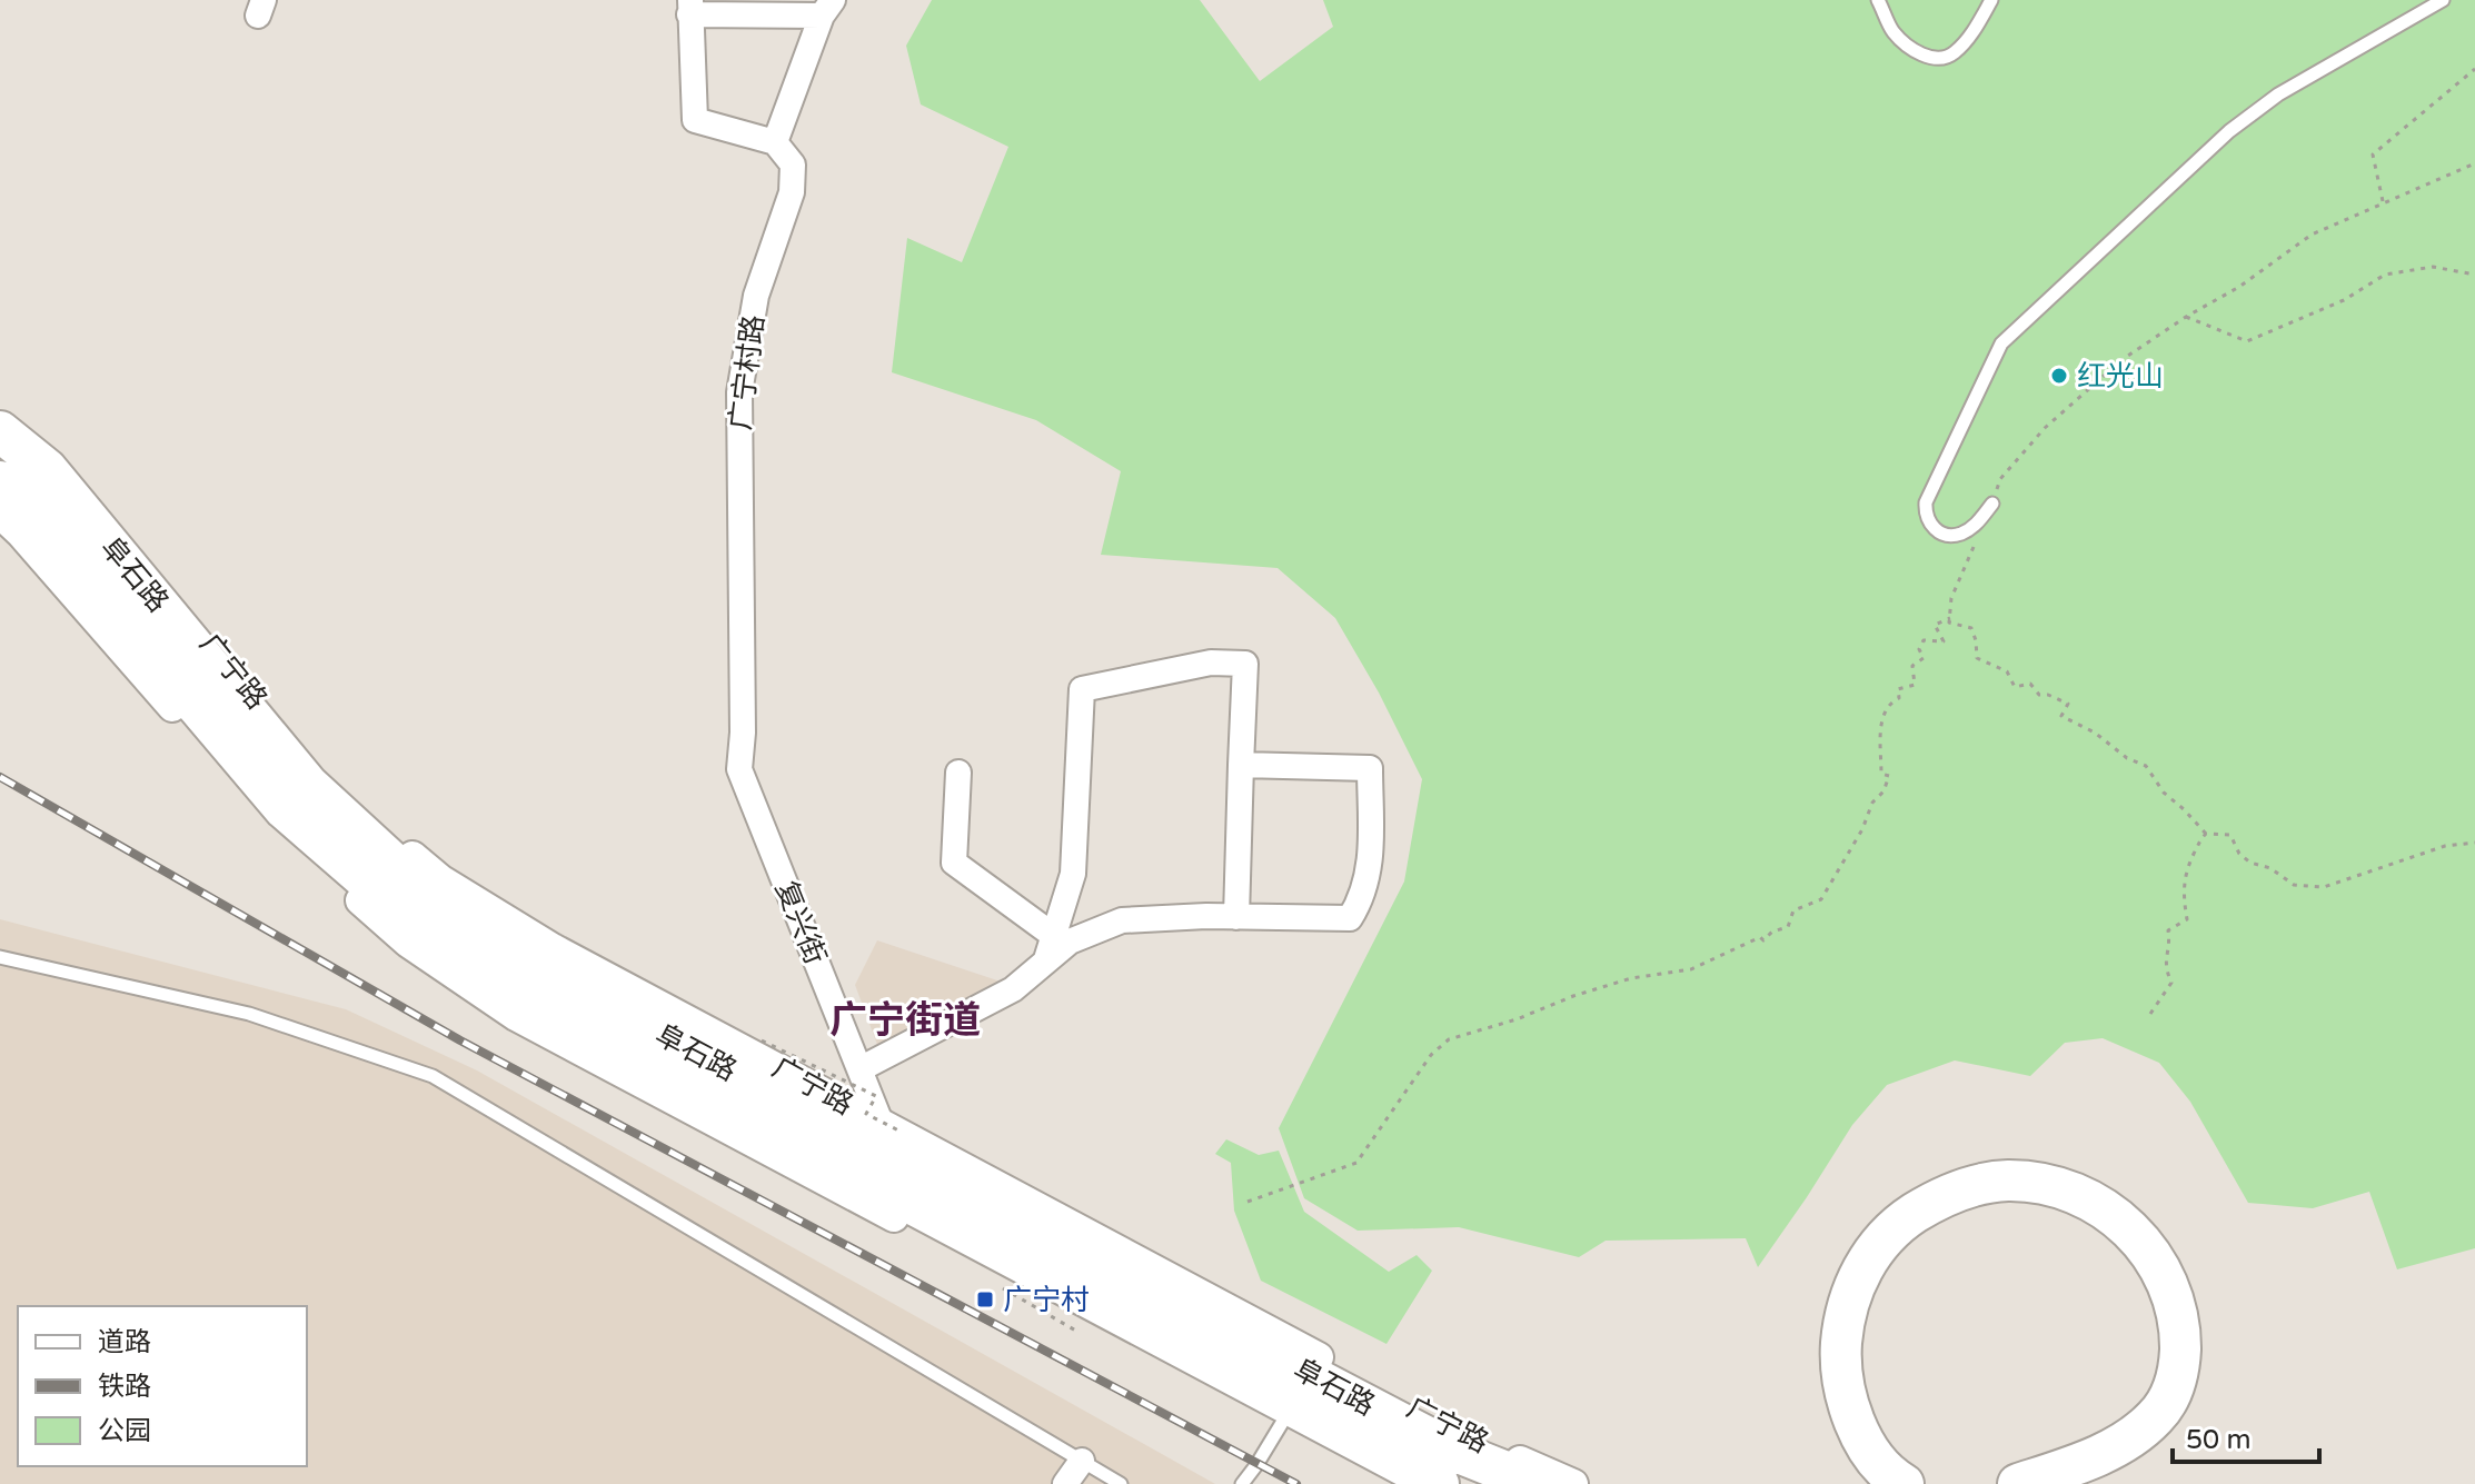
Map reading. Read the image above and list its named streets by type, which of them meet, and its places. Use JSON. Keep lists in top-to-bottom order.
{
  "streets": {
    "highway": ["阜石路"],
    "street": ["广宁村路", "广宁路", "复兴街"]
  },
  "crossings": [
    ["广宁村路", "复兴街"],
    ["广宁路", "复兴街"]
  ],
  "districts": ["广宁街道"],
  "places": {
    "other": ["红光山"],
    "transit": ["广宁村"]
  },
  "legend": ["道路", "铁路", "公园"],
  "scale_bar": "50 m"
}
